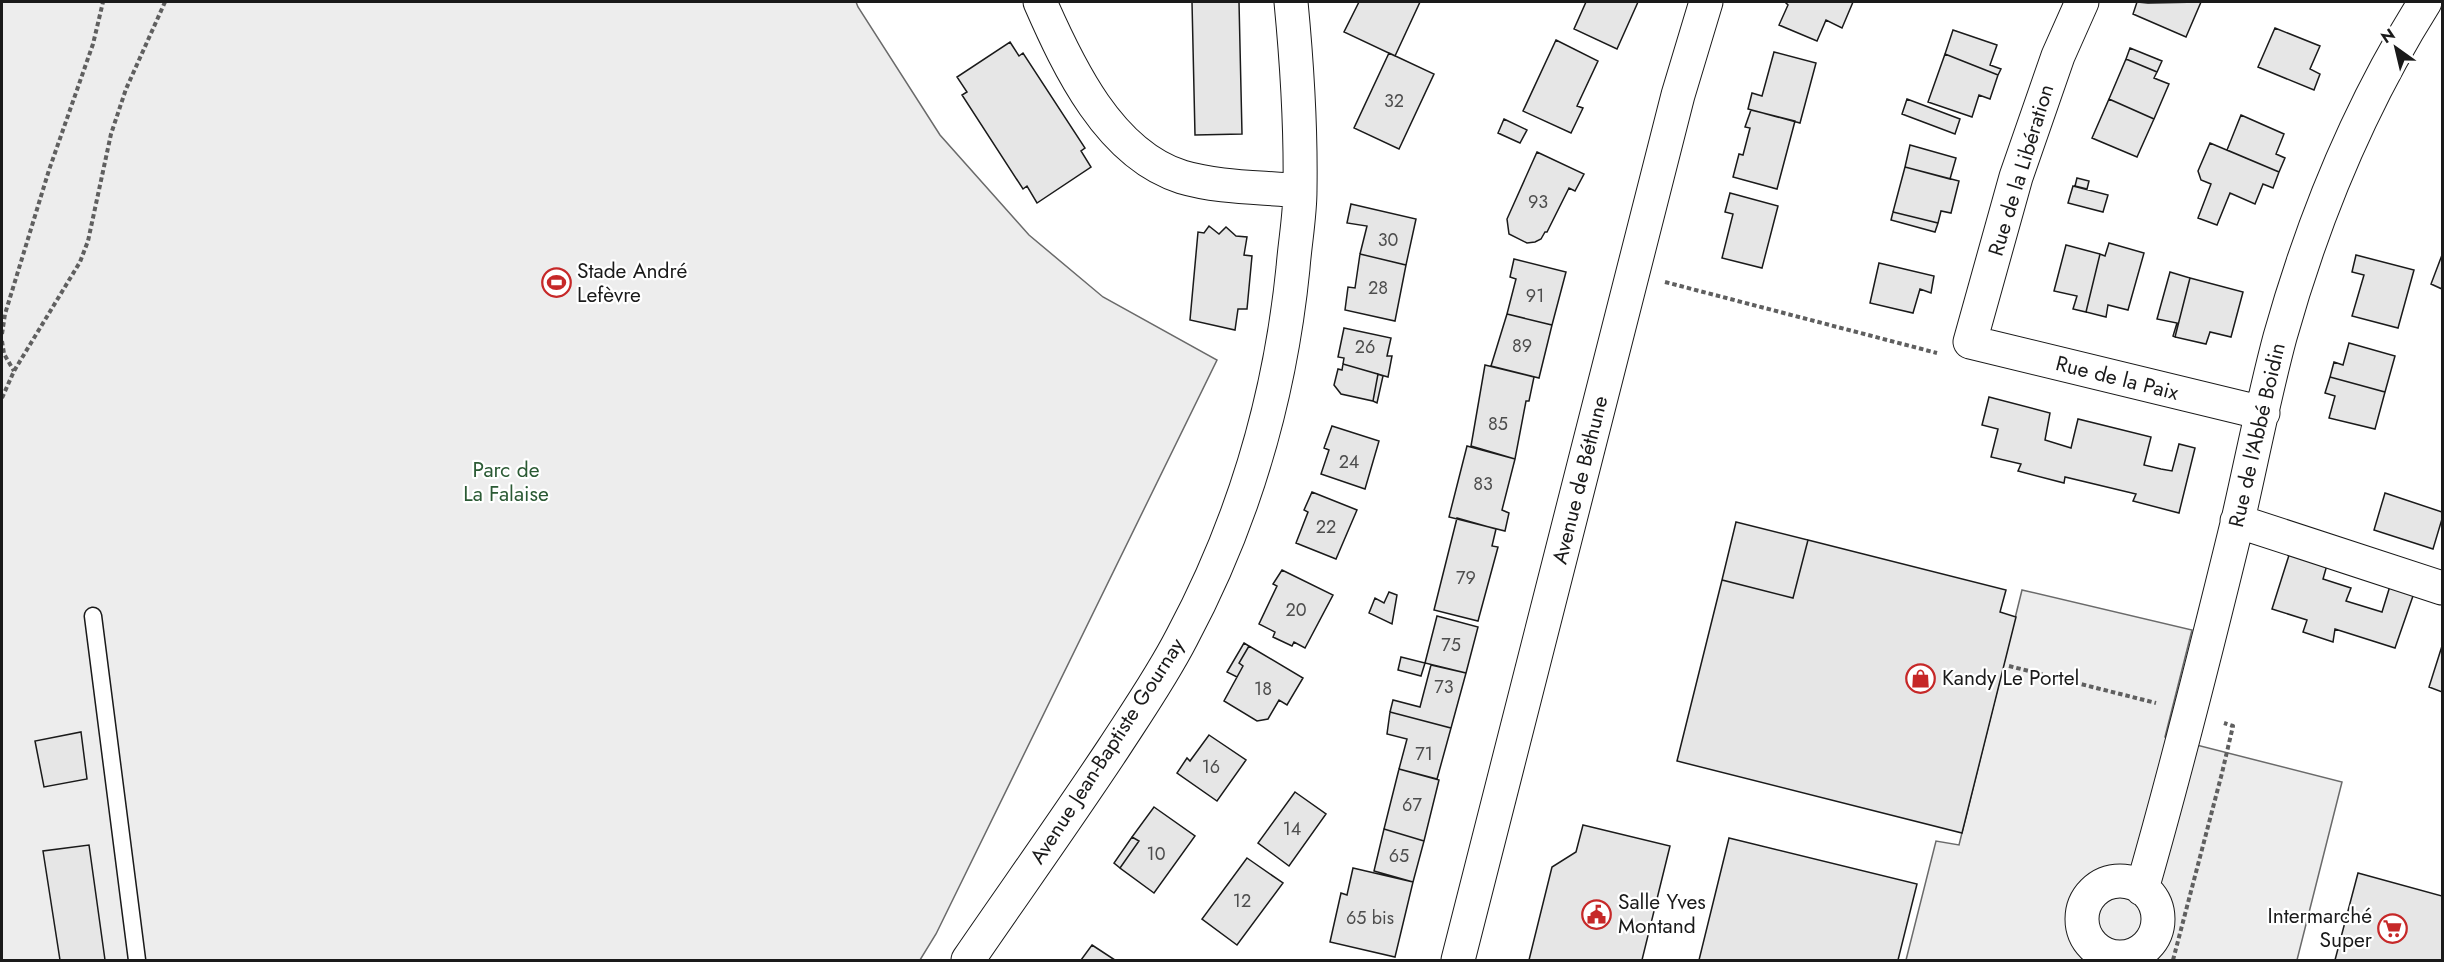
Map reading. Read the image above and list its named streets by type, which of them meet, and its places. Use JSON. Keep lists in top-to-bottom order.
{
  "streets": {
    "street": [
      "Rue de la Libération",
      "Rue de la Paix",
      "Rue de l'Abbé Boidin",
      "Avenue de Béthune",
      "Avenue Jean-Baptiste Gournay"
    ]
  },
  "crossings": [
    ["Rue de la Libération", "Rue de la Paix"],
    ["Rue de la Paix", "Rue de l'Abbé Boidin"]
  ],
  "parks": ["Parc de La Falaise"],
  "places": {
    "sports": ["Stade André Lefèvre"],
    "shop": ["Kandy Le Portel"],
    "public building": ["Salle Yves Montand"],
    "supermarket": ["Intermarché Super"]
  },
  "house_numbers": [
    "32",
    "93",
    "30",
    "28",
    "91",
    "89",
    "26",
    "85",
    "24",
    "83",
    "22",
    "79",
    "20",
    "75",
    "73",
    "18",
    "71",
    "16",
    "67",
    "14",
    "10",
    "65",
    "12",
    "65 bis"
  ],
  "north": "top left"
}
